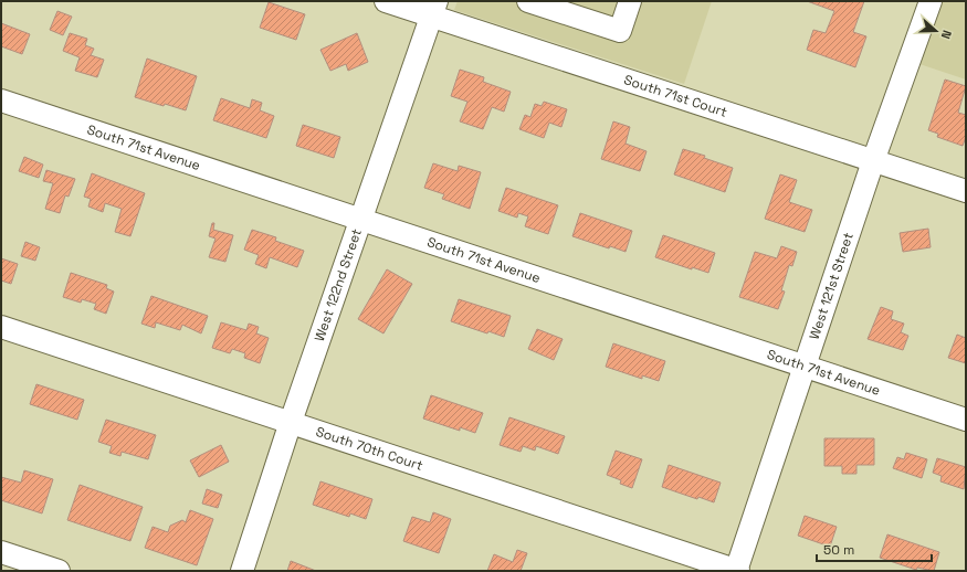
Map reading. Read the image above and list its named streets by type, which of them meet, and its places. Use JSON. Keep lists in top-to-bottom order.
{
  "streets": {
    "street": [
      "South 71st Court",
      "South 71st Avenue",
      "West 122nd Street",
      "West 121st Street",
      "South 70th Court"
    ]
  },
  "crossings": [
    ["South 71st Court", "West 122nd Street"],
    ["South 71st Court", "West 121st Street"],
    ["South 71st Avenue", "West 122nd Street"],
    ["South 71st Avenue", "West 121st Street"],
    ["West 122nd Street", "South 70th Court"],
    ["West 121st Street", "South 70th Court"]
  ],
  "scale_bar": "50 m",
  "north": "right"
}
